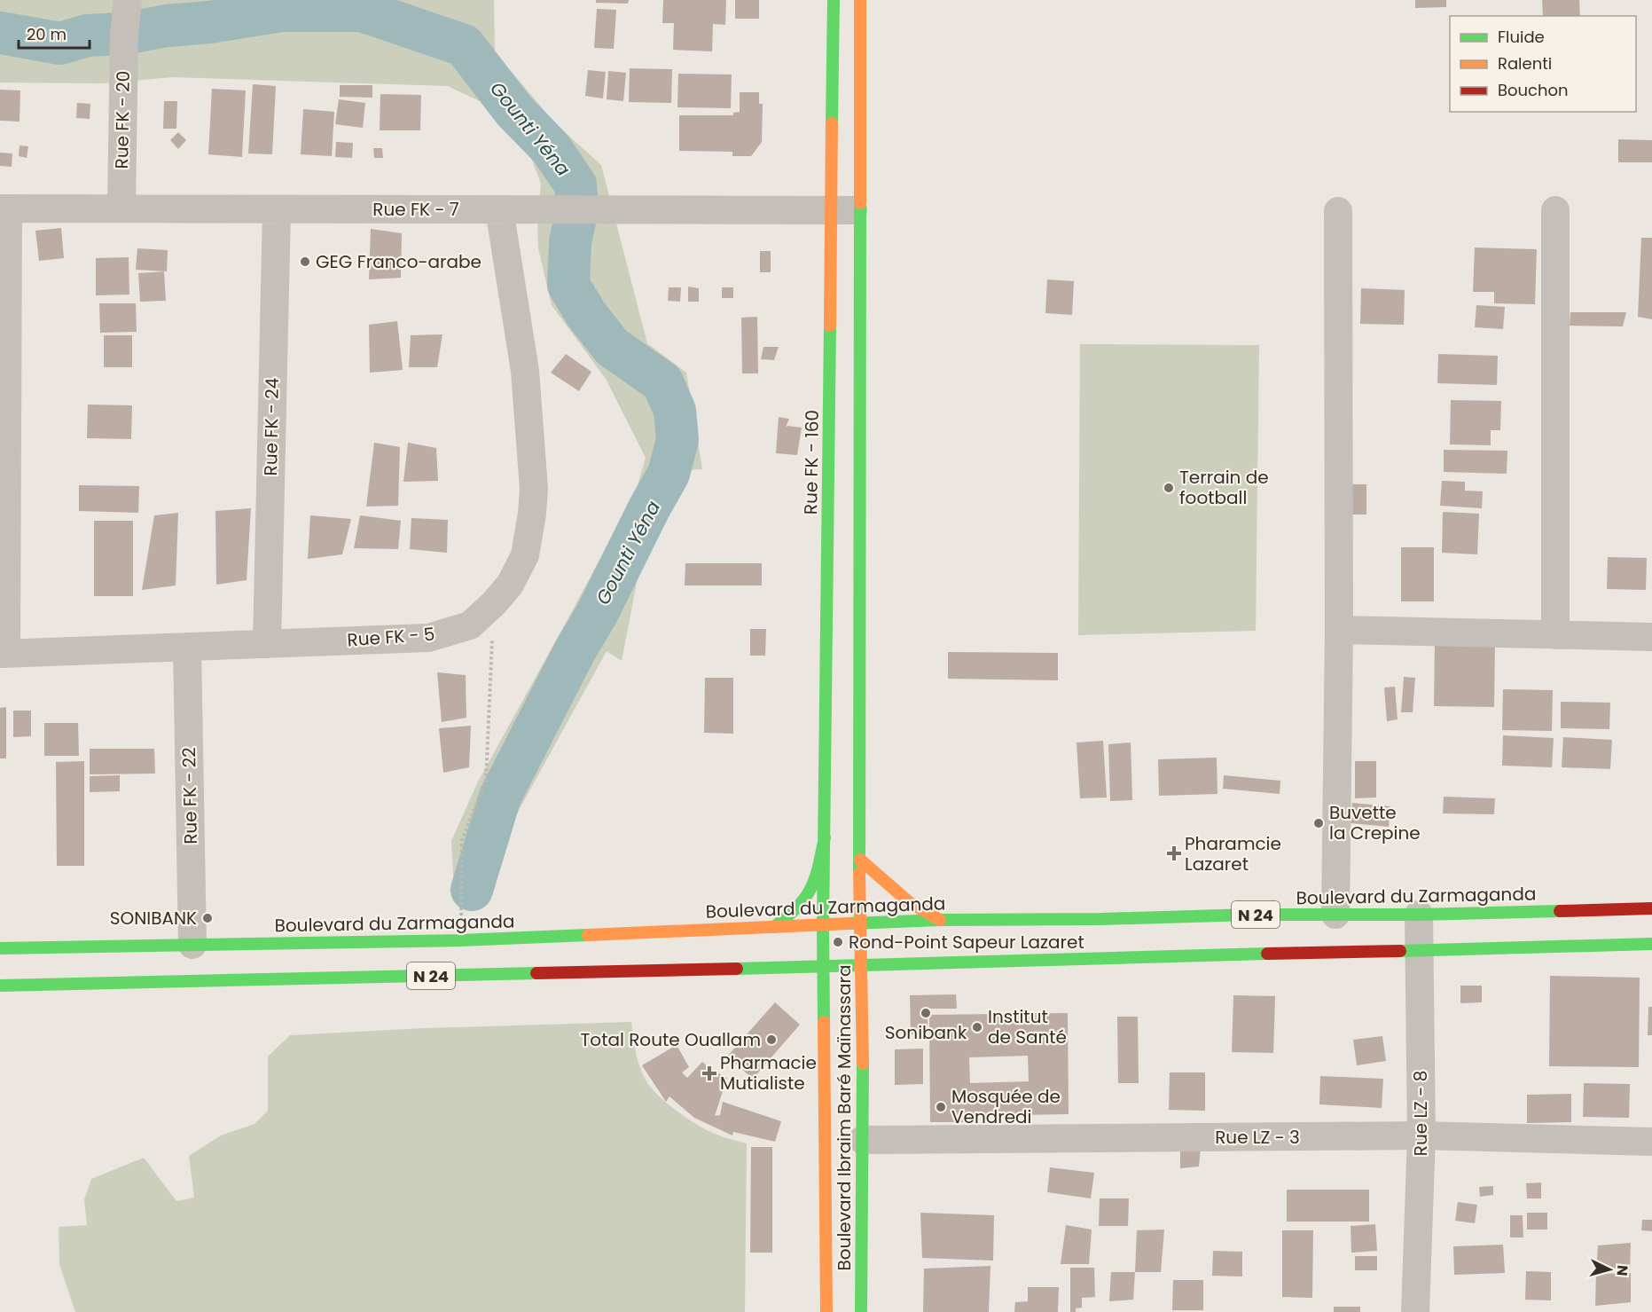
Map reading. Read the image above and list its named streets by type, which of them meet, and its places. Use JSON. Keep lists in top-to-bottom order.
{
  "streets": {
    "main road": [
      "Rue FK - 160",
      "Boulevard du Zarmaganda",
      "N 24",
      "Boulevard Ibraim Baré Maïnassara"
    ],
    "street": [
      "Rue FK - 20",
      "Rue FK - 7",
      "Rue FK - 24",
      "Rue FK - 5",
      "Rue FK - 22",
      "Rue LZ - 8",
      "Rue LZ - 3"
    ]
  },
  "crossings": [
    ["Rue FK - 20", "Rue FK - 7"],
    ["Rue FK - 7", "Rue FK - 24"],
    ["Rue FK - 7", "Rue FK - 160"],
    ["Rue FK - 7", "Rue FK - 5"],
    ["Rue FK - 24", "Rue FK - 5"],
    ["Rue FK - 160", "Boulevard du Zarmaganda"],
    ["Rue FK - 160", "Boulevard Ibraim Baré Maïnassara"],
    ["Rue FK - 5", "Rue FK - 22"],
    ["Rue FK - 22", "Boulevard du Zarmaganda"],
    ["Boulevard du Zarmaganda", "Rue LZ - 8"],
    ["Boulevard du Zarmaganda", "Boulevard Ibraim Baré Maïnassara"],
    ["N 24", "Rue LZ - 8"],
    ["N 24", "Boulevard Ibraim Baré Maïnassara"],
    ["Rue LZ - 8", "Rue LZ - 3"],
    ["Boulevard Ibraim Baré Maïnassara", "Rue LZ - 3"]
  ],
  "water": ["Gounti Yéna"],
  "places": {
    "other": [
      "GEG Franco-arabe",
      "Terrain de football",
      "Buvette la Crepine",
      "SONIBANK",
      "Rond-Point Sapeur Lazaret",
      "Sonibank",
      "Institut de Santé",
      "Total Route Ouallam",
      "Mosquée de Vendredi"
    ],
    "health": ["Pharamcie Lazaret", "Pharmacie Mutialiste"]
  },
  "legend": ["Fluide", "Ralenti", "Bouchon"],
  "scale_bar": "20 m",
  "north": "right"
}
